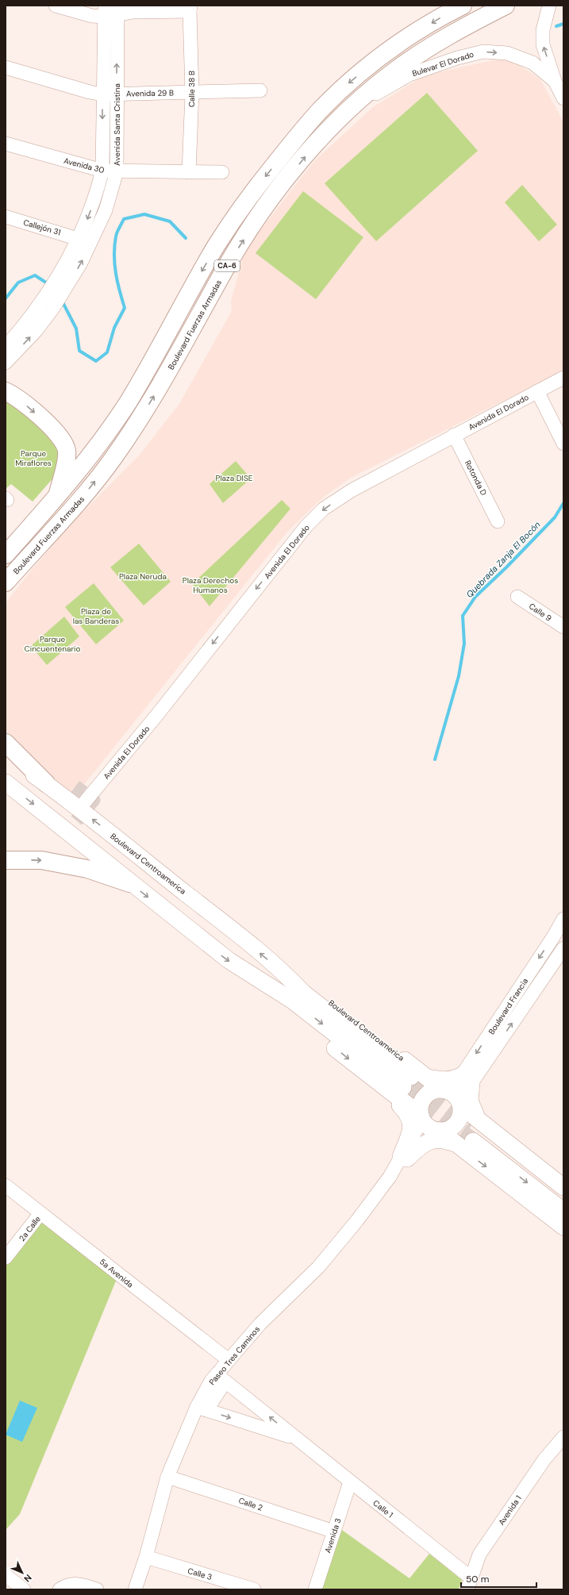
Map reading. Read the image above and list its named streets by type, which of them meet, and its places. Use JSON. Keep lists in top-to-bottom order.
{
  "streets": {
    "highway": ["CA-6", "Boulevard Fuerzas Armadas"],
    "main road": ["Boulevard Centroamerica"],
    "street": [
      "Bulevar El Dorado",
      "Calle 38 B",
      "Avenida 29 B",
      "Avenida Santa Cristina",
      "Avenida 30",
      "Callejón 31",
      "Avenida El Dorado",
      "Rotonda D",
      "Calle 9",
      "Boulevard Francia",
      "2a Calle",
      "5a Avenida",
      "Paseo Tres Caminos",
      "Calle 2",
      "Calle 1",
      "Avenida 1",
      "Avenida 3",
      "Calle 3"
    ]
  },
  "crossings": [
    ["Bulevar El Dorado", "Boulevard Fuerzas Armadas"],
    ["Calle 38 B", "Avenida 29 B"],
    ["Calle 38 B", "Avenida 30"],
    ["Avenida 29 B", "Avenida Santa Cristina"],
    ["Avenida Santa Cristina", "Avenida 30"],
    ["Avenida Santa Cristina", "Callejón 31"],
    ["Avenida El Dorado", "Rotonda D"],
    ["Avenida El Dorado", "Boulevard Centroamerica"],
    ["Boulevard Centroamerica", "Boulevard Francia"],
    ["Boulevard Centroamerica", "Paseo Tres Caminos"],
    ["2a Calle", "5a Avenida"],
    ["5a Avenida", "Paseo Tres Caminos"],
    ["Paseo Tres Caminos", "Calle 2"],
    ["Paseo Tres Caminos", "Calle 1"],
    ["Paseo Tres Caminos", "Calle 3"],
    ["Calle 2", "Avenida 3"],
    ["Calle 1", "Avenida 1"],
    ["Calle 1", "Avenida 3"]
  ],
  "one_way": ["Avenida El Dorado"],
  "water": ["Quebrada Zanja El Bocón"],
  "parks": [
    "Parque Miraflores",
    "Plaza DISE",
    "Plaza Neruda",
    "Plaza Derechos Humanos",
    "Plaza de las Banderas",
    "Parque Cincuentenario"
  ],
  "scale_bar": "50 m",
  "north": "bottom right"
}
